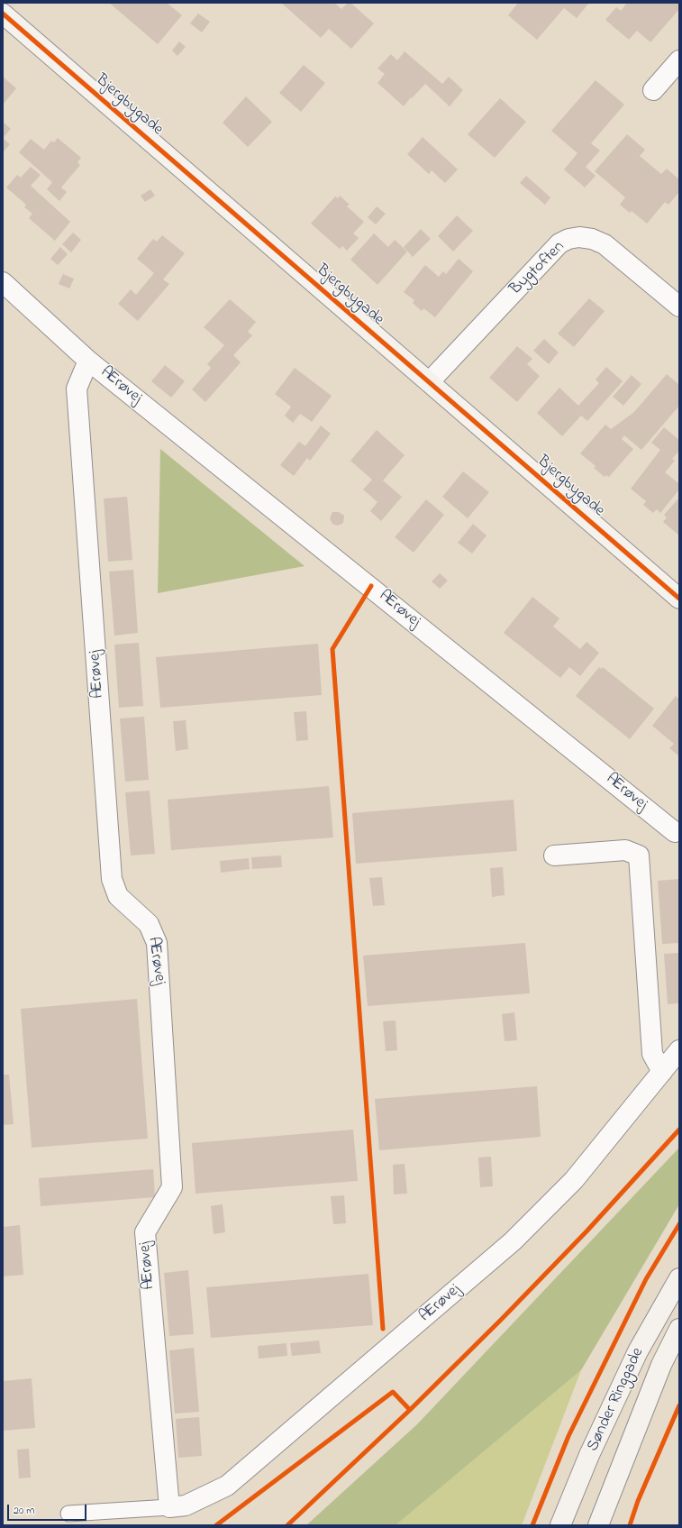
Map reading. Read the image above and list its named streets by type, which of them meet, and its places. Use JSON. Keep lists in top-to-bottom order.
{
  "streets": {
    "street": [
      "Bjergbygade",
      "Bygtoften",
      "Ærøvej",
      "Sønder Ringgade"
    ]
  },
  "crossings": [
    ["Bjergbygade", "Bygtoften"]
  ],
  "scale_bar": "20 m"
}
